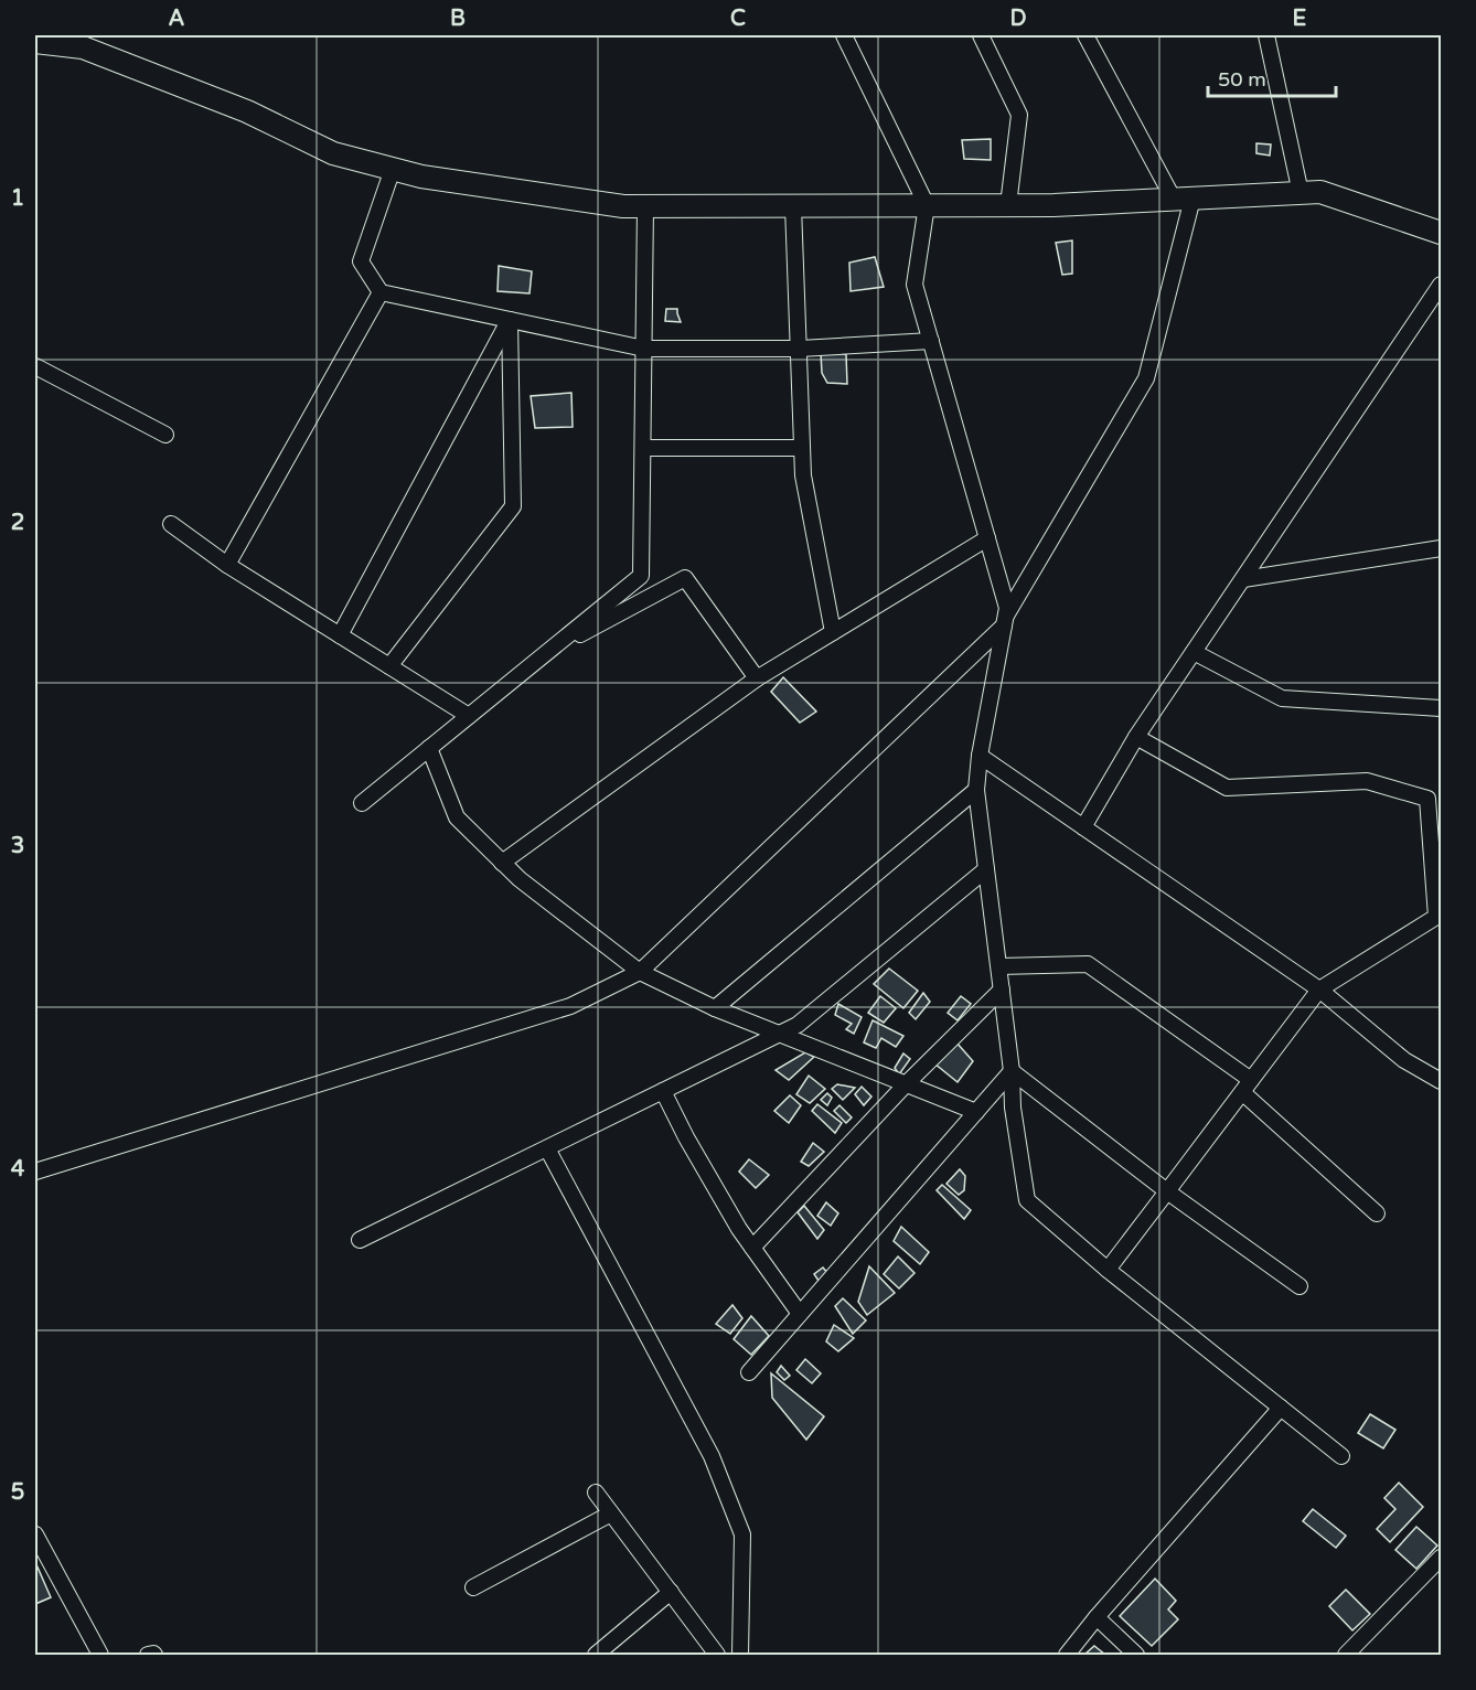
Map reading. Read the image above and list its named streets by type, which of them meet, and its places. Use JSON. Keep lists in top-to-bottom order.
{
  "scale_bar": "50 m",
  "grid": {
    "columns": [
      "A",
      "B",
      "C",
      "D",
      "E"
    ],
    "rows": [
      "1",
      "2",
      "3",
      "4",
      "5"
    ]
  }
}
